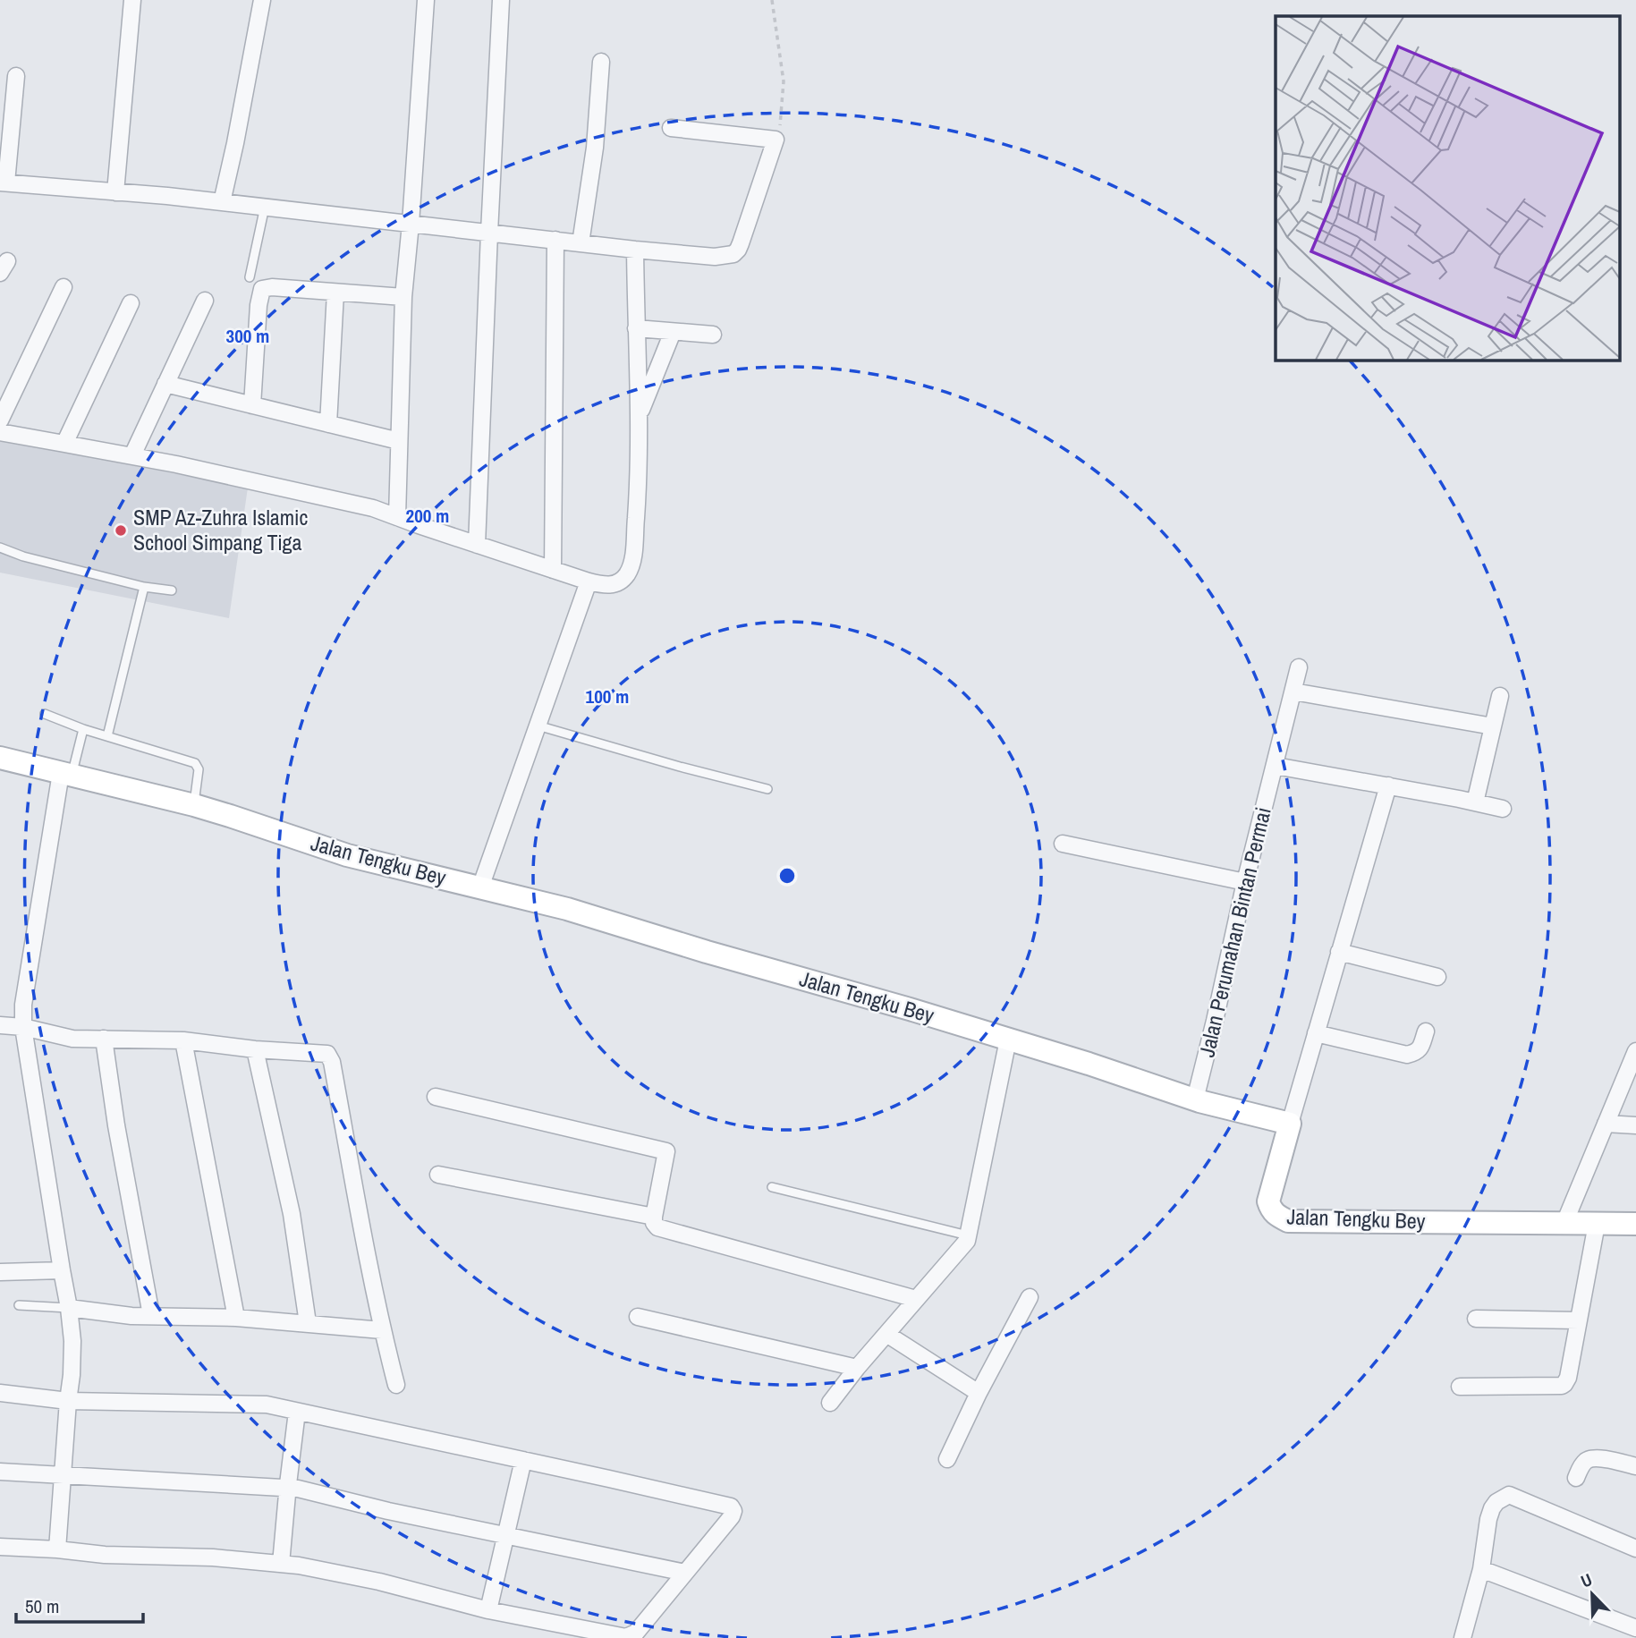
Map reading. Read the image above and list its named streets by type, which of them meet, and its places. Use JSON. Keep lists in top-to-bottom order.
{
  "streets": {
    "main road": ["Jalan Tengku Bey"],
    "street": ["Jalan Perumahan Bintan Permai"]
  },
  "crossings": [
    ["Jalan Tengku Bey", "Jalan Perumahan Bintan Permai"]
  ],
  "places": ["SMP Az-Zuhra Islamic School Simpang Tiga"],
  "scale_bar": "50 m",
  "north": "top left",
  "rings": ["300 m", "200 m", "100 m"]
}
